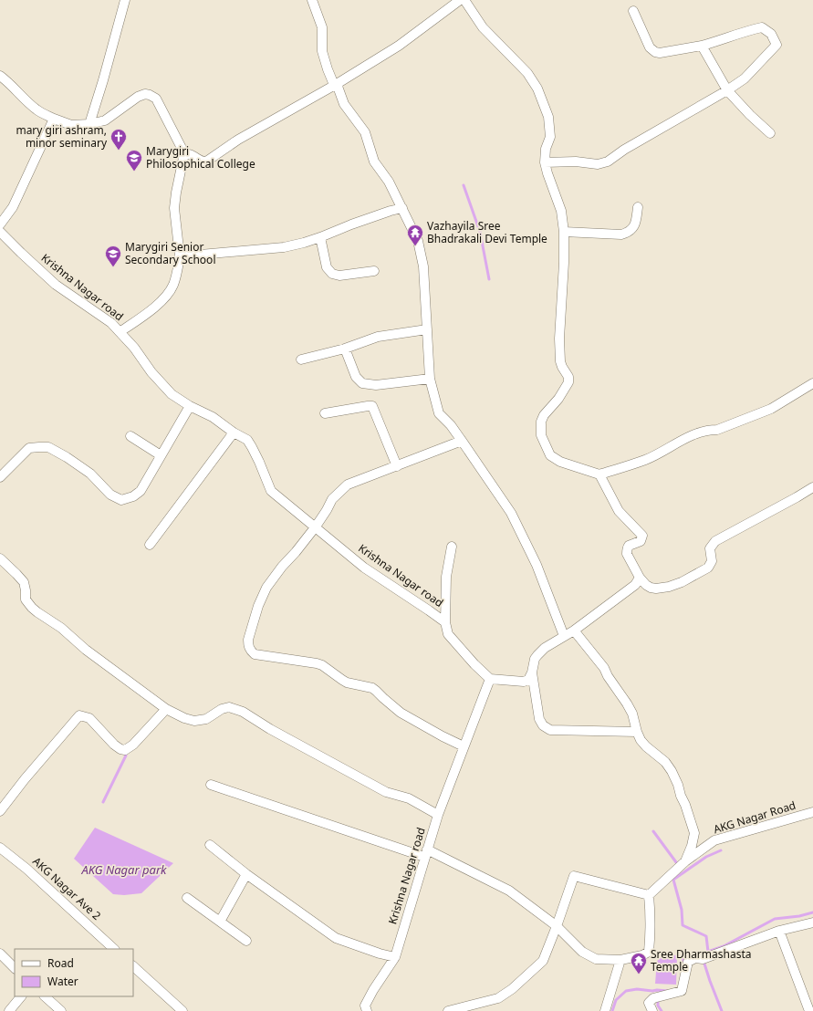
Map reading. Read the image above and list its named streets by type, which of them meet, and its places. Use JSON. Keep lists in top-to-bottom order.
{
  "streets": {
    "street": ["Krishna Nagar road", "AKG Nagar Road", "AKG Nagar Ave 2"]
  },
  "water": ["AKG Nagar park"],
  "places": {
    "church": ["mary giri ashram, minor seminary"],
    "school or university": ["Marygiri Philosophical College", "Marygiri Senior Secondary School"],
    "temple": ["Vazhayila Sree Bhadrakali Devi Temple", "Sree Dharmashasta Temple"]
  },
  "legend": ["Road", "Water"]
}
